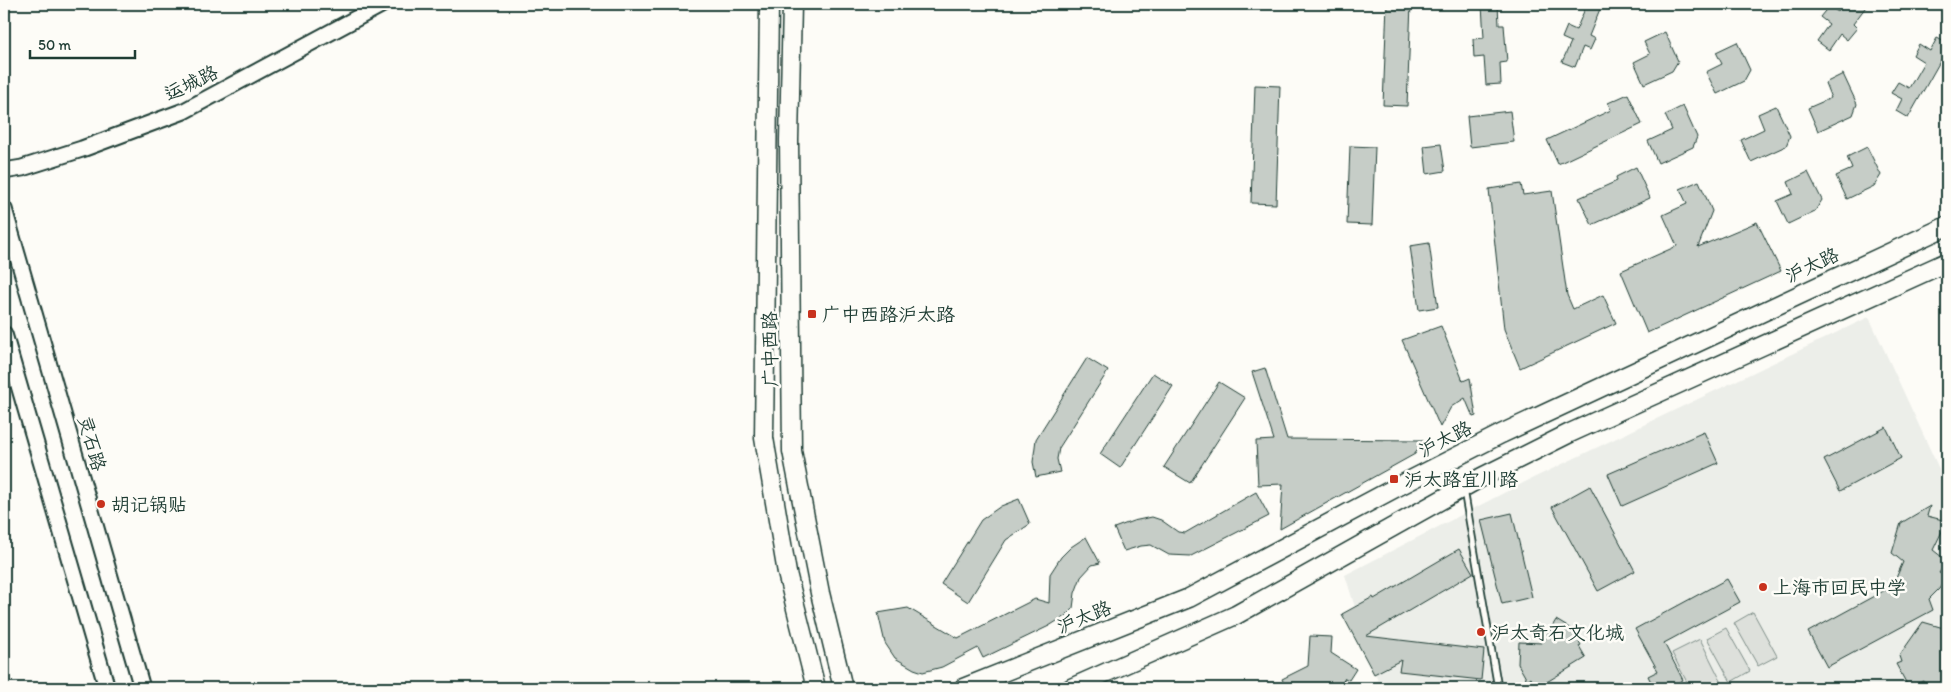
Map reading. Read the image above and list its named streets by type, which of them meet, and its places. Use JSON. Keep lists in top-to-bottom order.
{
  "streets": {
    "main road": [
      "运城路",
      "沪太路",
      "广中西路",
      "灵石路"
    ]
  },
  "places": {
    "transit": ["广中西路沪太路", "沪太路宜川路"],
    "other": ["胡记锅贴", "上海市回民中学", "沪太奇石文化城"]
  },
  "scale_bar": "50 m"
}
